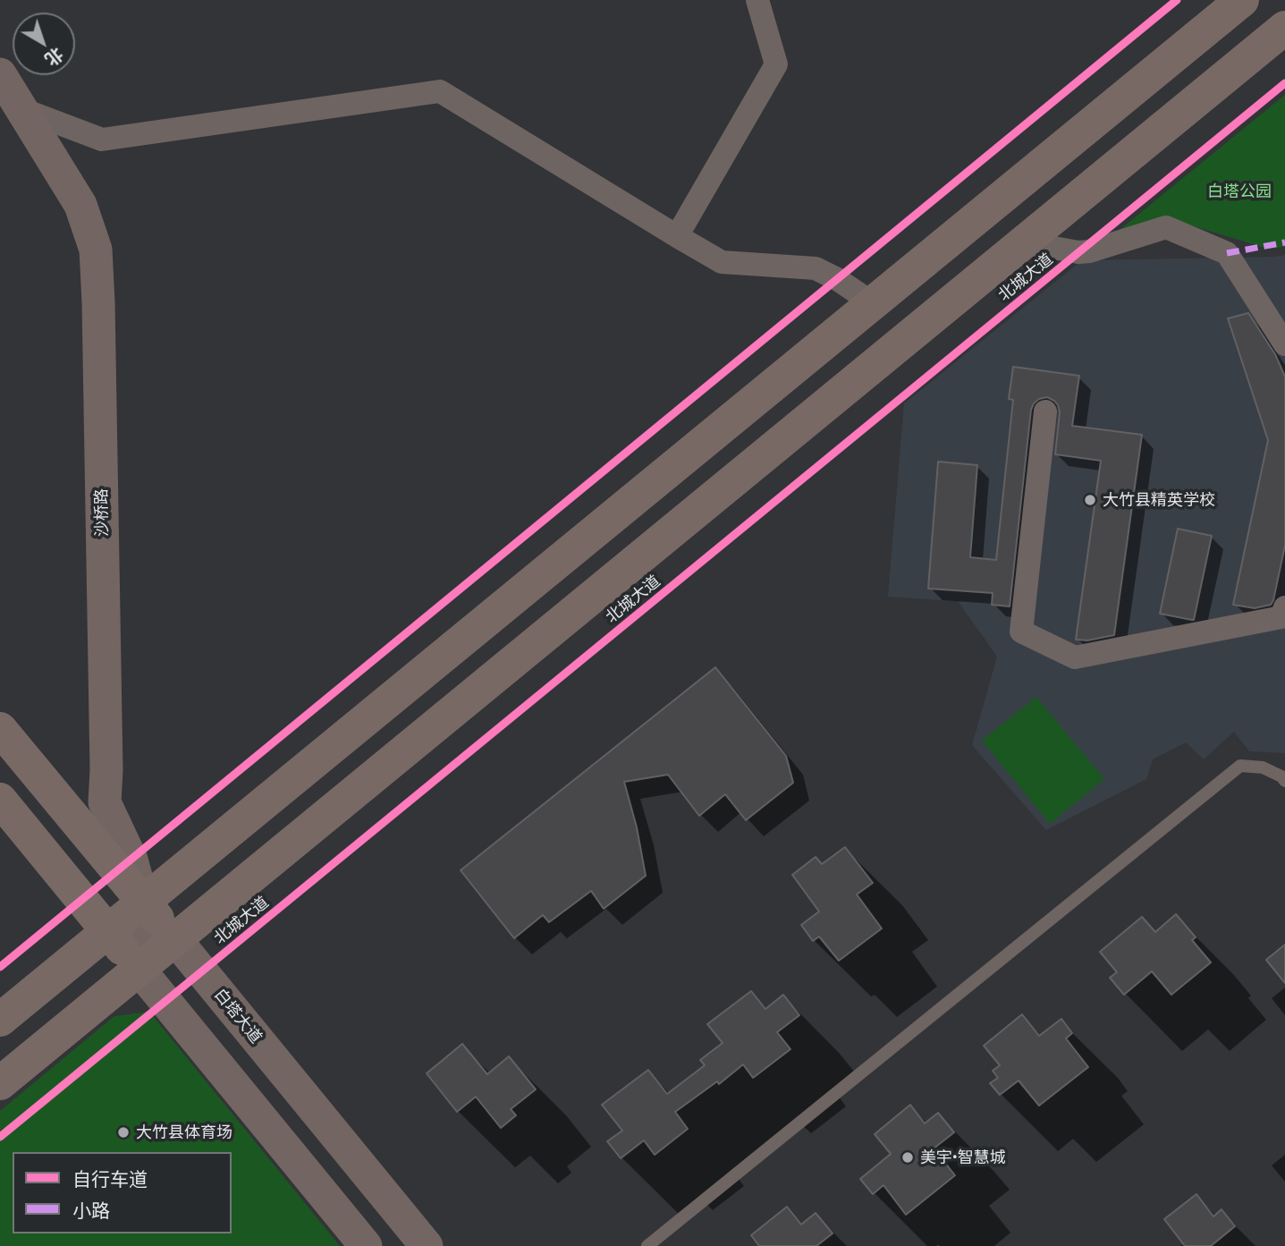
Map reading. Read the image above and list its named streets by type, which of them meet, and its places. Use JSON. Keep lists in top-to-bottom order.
{
  "streets": {
    "highway": ["北城大道", "白塔大道"],
    "street": ["沙桥路"]
  },
  "crossings": [
    ["北城大道", "沙桥路"],
    ["北城大道", "白塔大道"],
    ["沙桥路", "白塔大道"]
  ],
  "parks": ["白塔公园"],
  "places": ["大竹县精英学校", "大竹县体育场", "美宇•智慧城"],
  "legend": ["自行车道", "小路"],
  "north": "bottom right"
}
